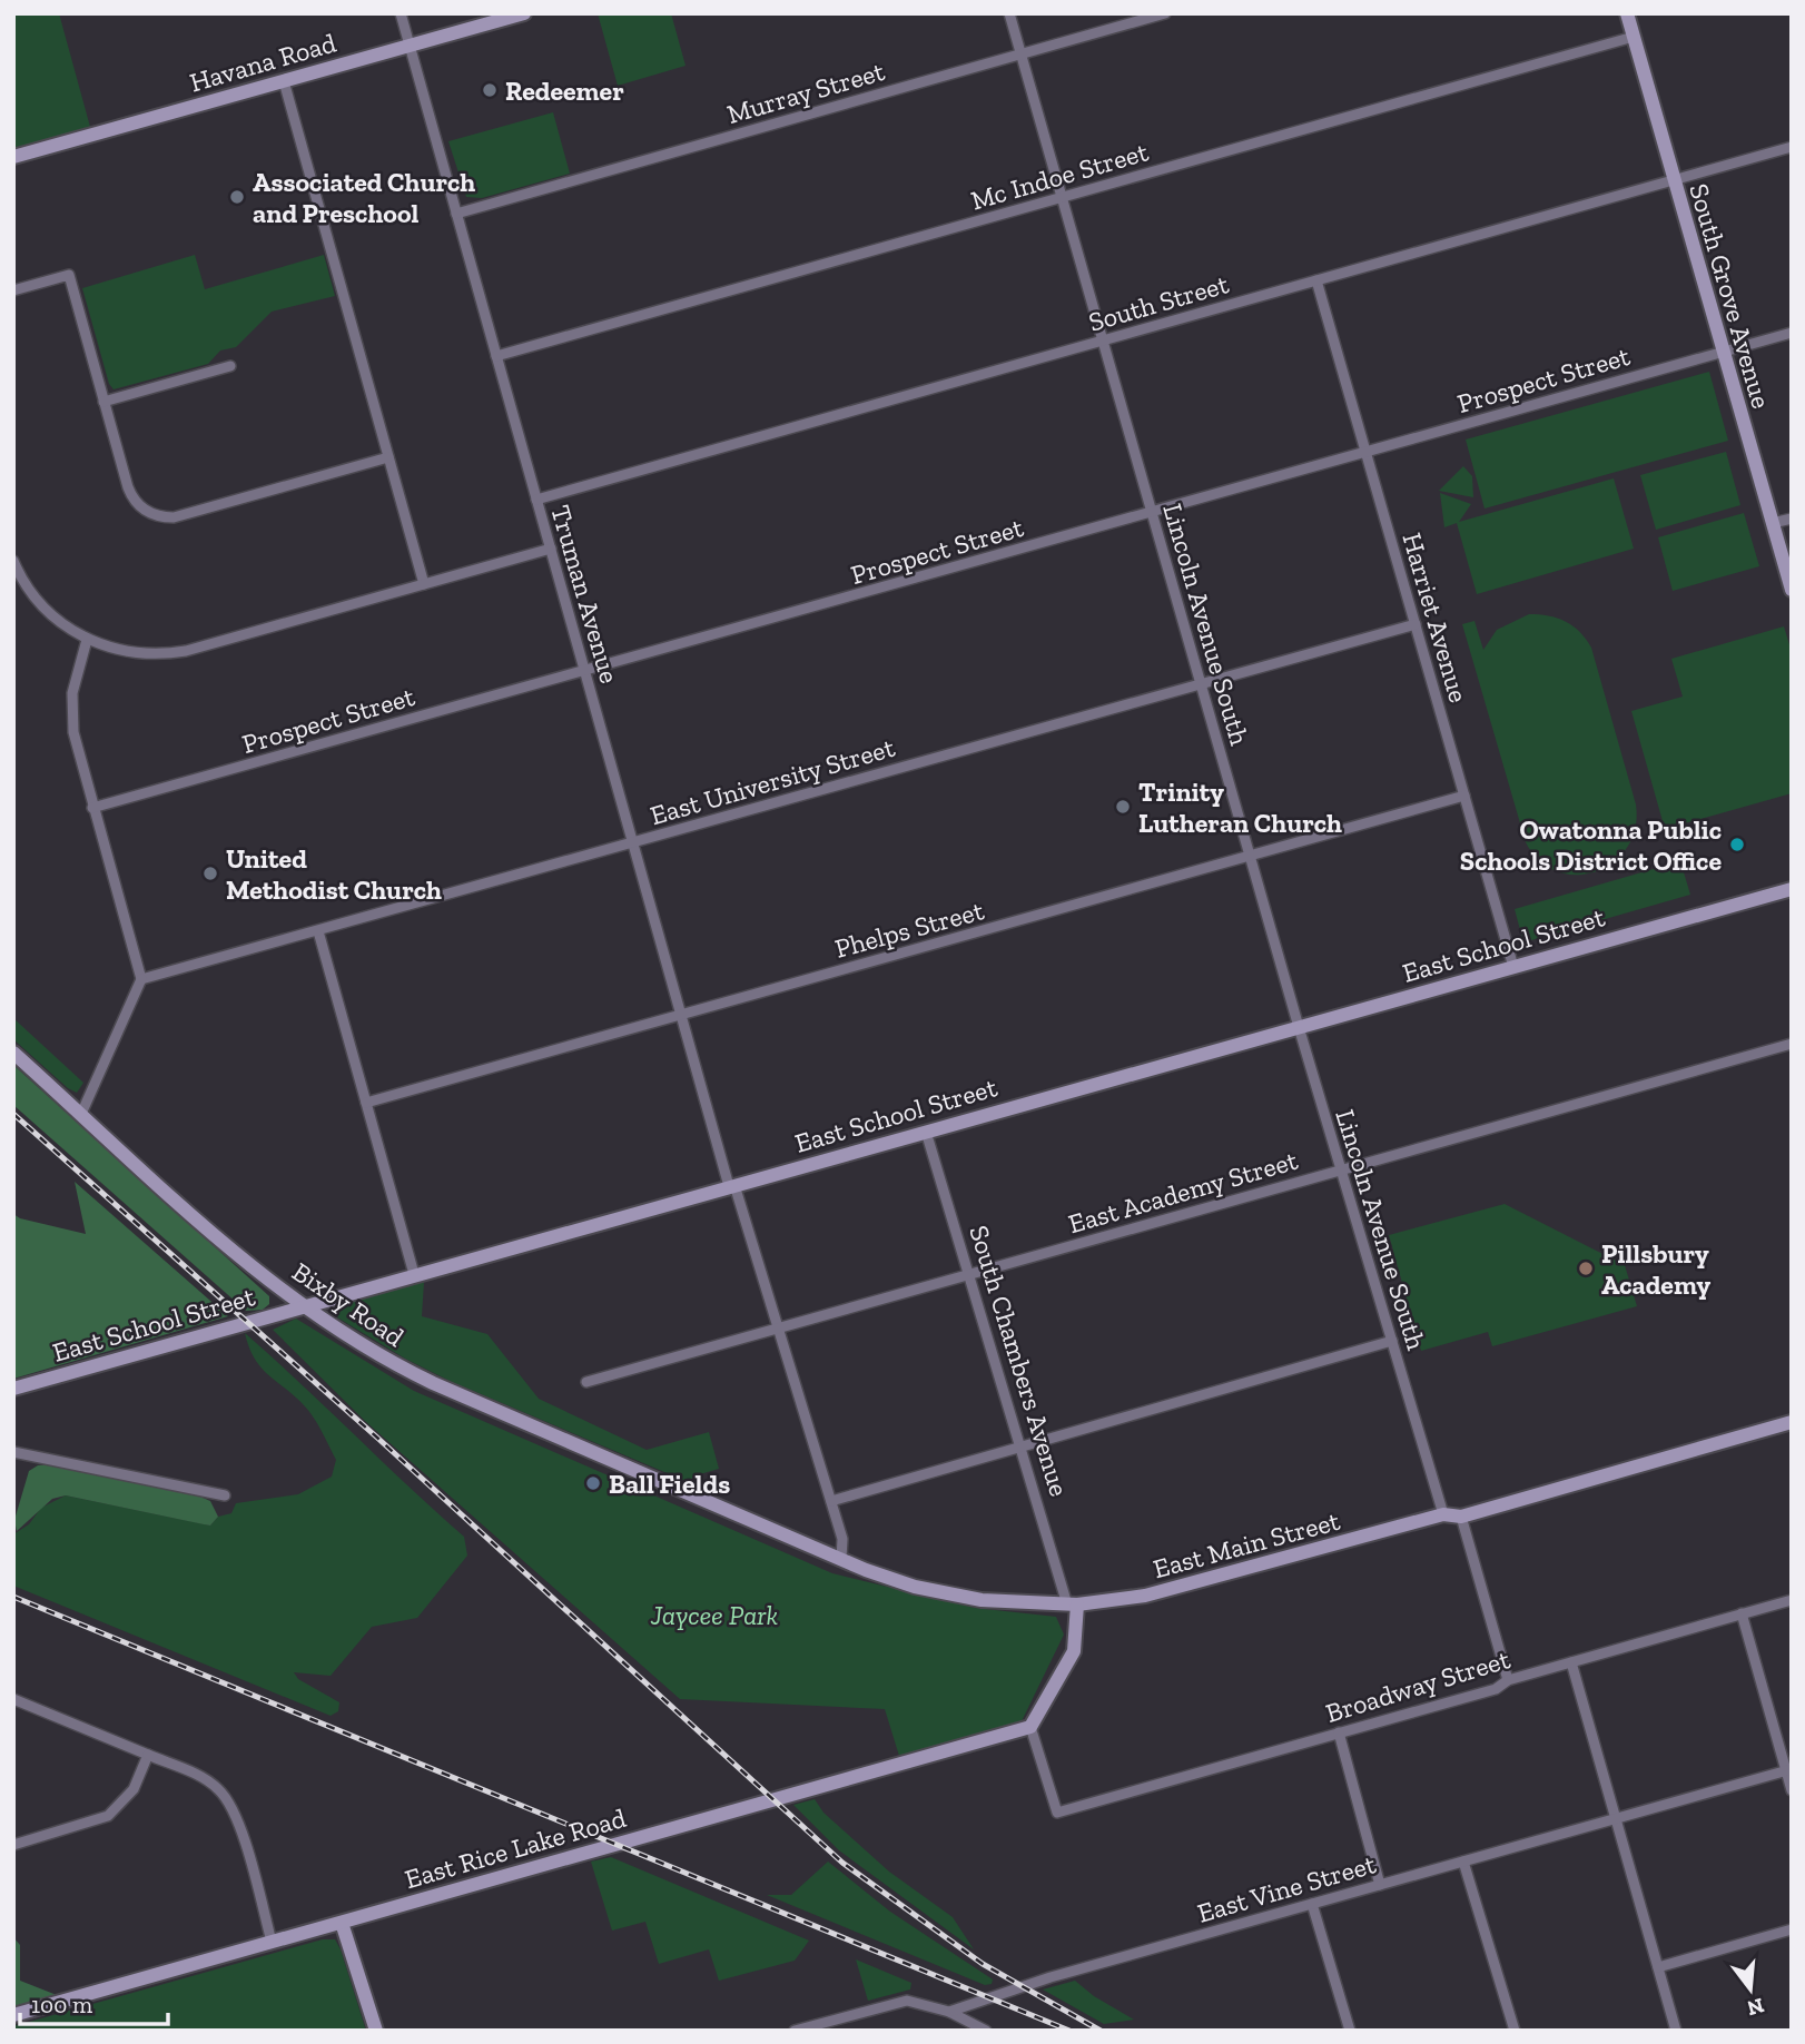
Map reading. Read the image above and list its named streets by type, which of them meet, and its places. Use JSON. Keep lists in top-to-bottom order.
{
  "streets": {
    "street": [
      "Havana Road",
      "Murray Street",
      "Mc Indoe Street",
      "South Grove Avenue",
      "South Street",
      "Prospect Street",
      "Truman Avenue",
      "Harriet Avenue",
      "Lincoln Avenue South",
      "East University Street",
      "Phelps Street",
      "East School Street",
      "East Academy Street",
      "Bixby Road",
      "South Chambers Avenue",
      "East Main Street",
      "Broadway Street",
      "East Rice Lake Road",
      "East Vine Street"
    ]
  },
  "crossings": [
    ["Havana Road", "Truman Avenue"],
    ["Murray Street", "Truman Avenue"],
    ["Murray Street", "Lincoln Avenue South"],
    ["Mc Indoe Street", "South Grove Avenue"],
    ["Mc Indoe Street", "Truman Avenue"],
    ["Mc Indoe Street", "Lincoln Avenue South"],
    ["South Grove Avenue", "South Street"],
    ["South Grove Avenue", "Prospect Street"],
    ["South Street", "Truman Avenue"],
    ["South Street", "Harriet Avenue"],
    ["South Street", "Lincoln Avenue South"],
    ["Prospect Street", "Truman Avenue"],
    ["Prospect Street", "Harriet Avenue"],
    ["Prospect Street", "Lincoln Avenue South"],
    ["Truman Avenue", "East University Street"],
    ["Truman Avenue", "Phelps Street"],
    ["Truman Avenue", "East School Street"],
    ["Truman Avenue", "East Academy Street"],
    ["Truman Avenue", "East Main Street"],
    ["Harriet Avenue", "East University Street"],
    ["Harriet Avenue", "Phelps Street"],
    ["Harriet Avenue", "East School Street"],
    ["Lincoln Avenue South", "East University Street"],
    ["Lincoln Avenue South", "Phelps Street"],
    ["Lincoln Avenue South", "East School Street"],
    ["Lincoln Avenue South", "East Academy Street"],
    ["Lincoln Avenue South", "East Main Street"],
    ["East School Street", "Bixby Road"],
    ["East School Street", "South Chambers Avenue"],
    ["East Academy Street", "South Chambers Avenue"],
    ["Bixby Road", "East Main Street"],
    ["South Chambers Avenue", "East Main Street"],
    ["South Chambers Avenue", "Broadway Street"],
    ["South Chambers Avenue", "East Rice Lake Road"],
    ["Broadway Street", "East Rice Lake Road"]
  ],
  "parks": ["Jaycee Park"],
  "places": [
    "Redeemer",
    "Associated Church and Preschool",
    "Trinity Lutheran Church",
    "Owatonna Public Schools District Office",
    "United Methodist Church",
    "Pillsbury Academy",
    "Ball Fields"
  ],
  "scale_bar": "100 m",
  "north": "bottom"
}
